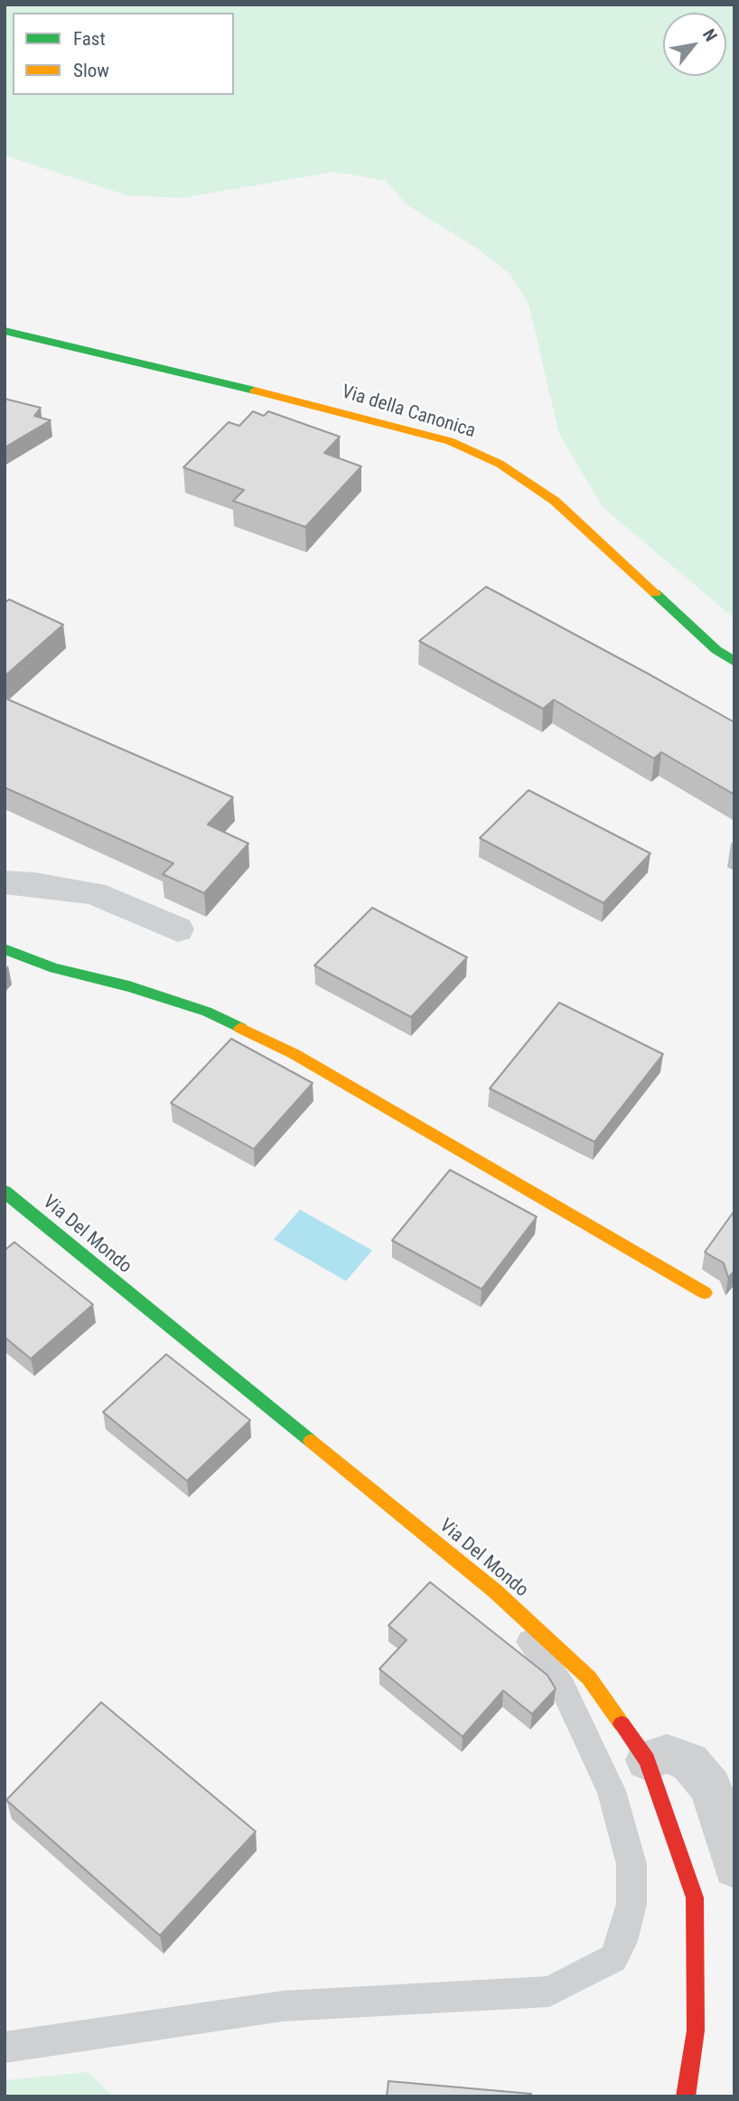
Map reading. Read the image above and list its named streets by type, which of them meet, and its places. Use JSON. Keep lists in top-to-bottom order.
{
  "streets": {
    "street": ["Via della Canonica", "Via Del Mondo"]
  },
  "legend": ["Fast", "Slow"],
  "north": "top right"
}
